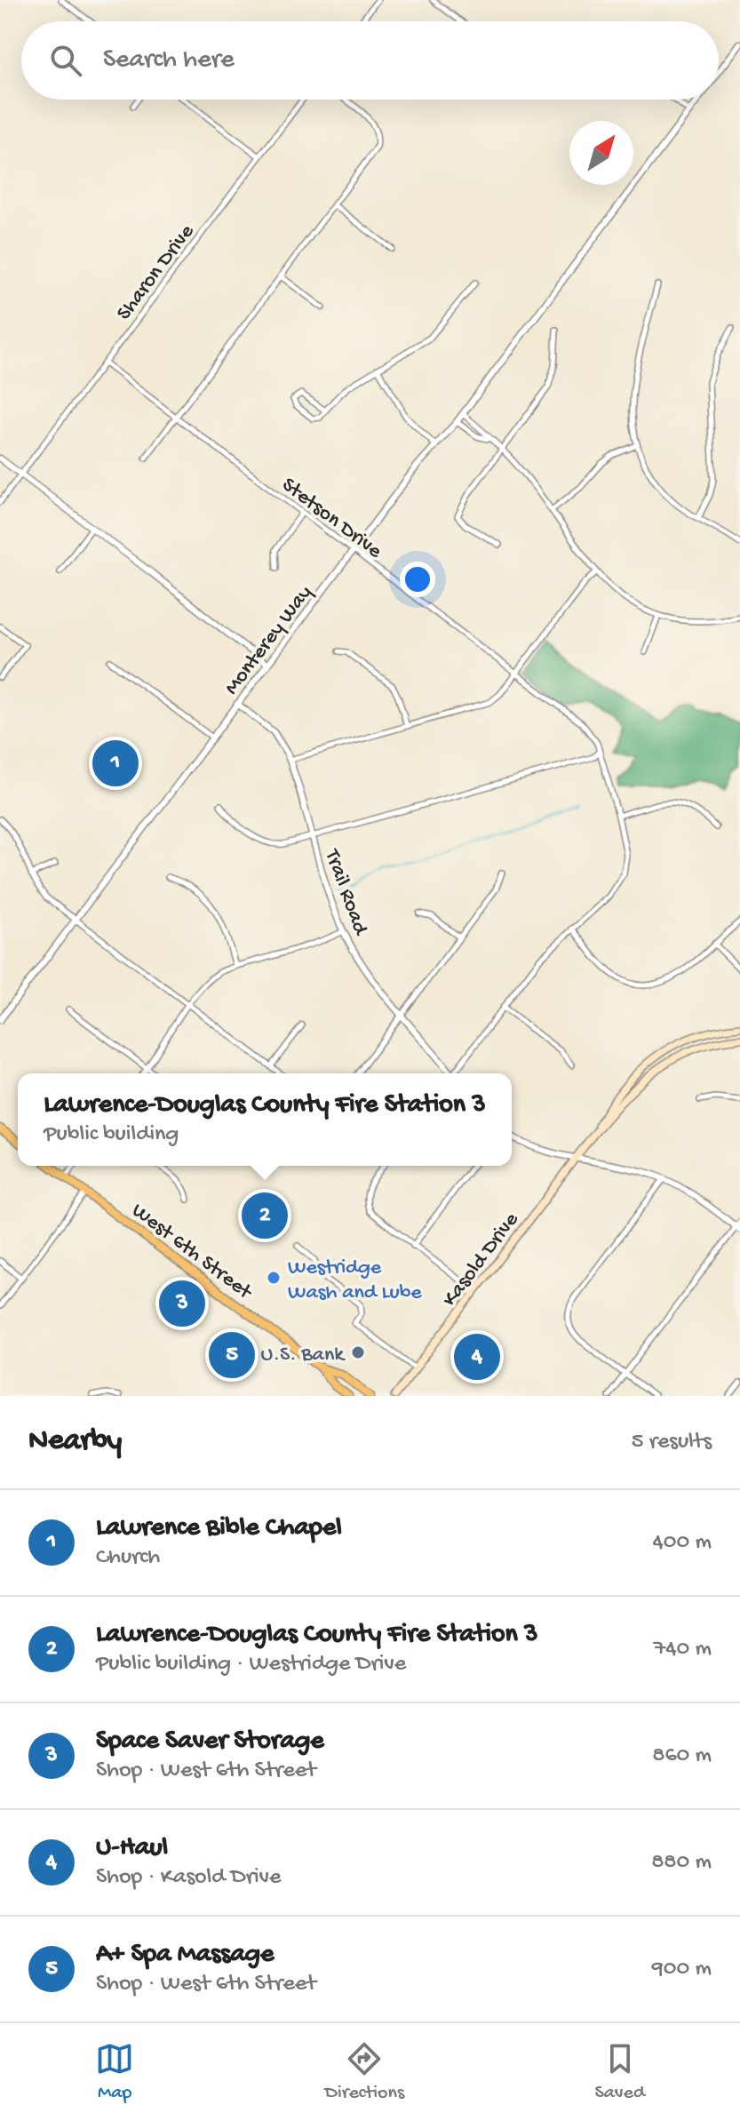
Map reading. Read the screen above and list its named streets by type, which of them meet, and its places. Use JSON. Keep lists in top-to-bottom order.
{
  "streets": {
    "main road": ["West 6th Street", "Kasold Drive"],
    "street": [
      "Sharon Drive",
      "Stetson Drive",
      "Monterey Way",
      "Trail Road"
    ]
  },
  "crossings": [
    ["Sharon Drive", "Stetson Drive"],
    ["Stetson Drive", "Monterey Way"],
    ["Monterey Way", "Trail Road"]
  ],
  "places": ["Westridge Wash and Lube", "U.S. Bank"],
  "north": "top right",
  "page": {
    "search": "Search here",
    "pins": [
      "1",
      "2",
      "3",
      "5",
      "4"
    ],
    "popup": ["Lawrence-Douglas County Fire Station 3", "Public building"],
    "heading": ["Nearby", "5 results"],
    "list": [
      {
        "mark": "1",
        "name": "Lawrence Bible Chapel",
        "note": "Church",
        "value": "400 m"
      },
      {
        "mark": "2",
        "name": "Lawrence-Douglas County Fire Station 3",
        "note": "Public building · Westridge Drive",
        "value": "740 m"
      },
      {
        "mark": "3",
        "name": "Space Saver Storage",
        "note": "Shop · West 6th Street",
        "value": "860 m"
      },
      {
        "mark": "4",
        "name": "U-Haul",
        "note": "Shop · Kasold Drive",
        "value": "880 m"
      },
      {
        "mark": "5",
        "name": "A+ Spa Massage",
        "note": "Shop · West 6th Street",
        "value": "900 m"
      }
    ],
    "nav": ["Map", "Directions", "Saved"]
  }
}
